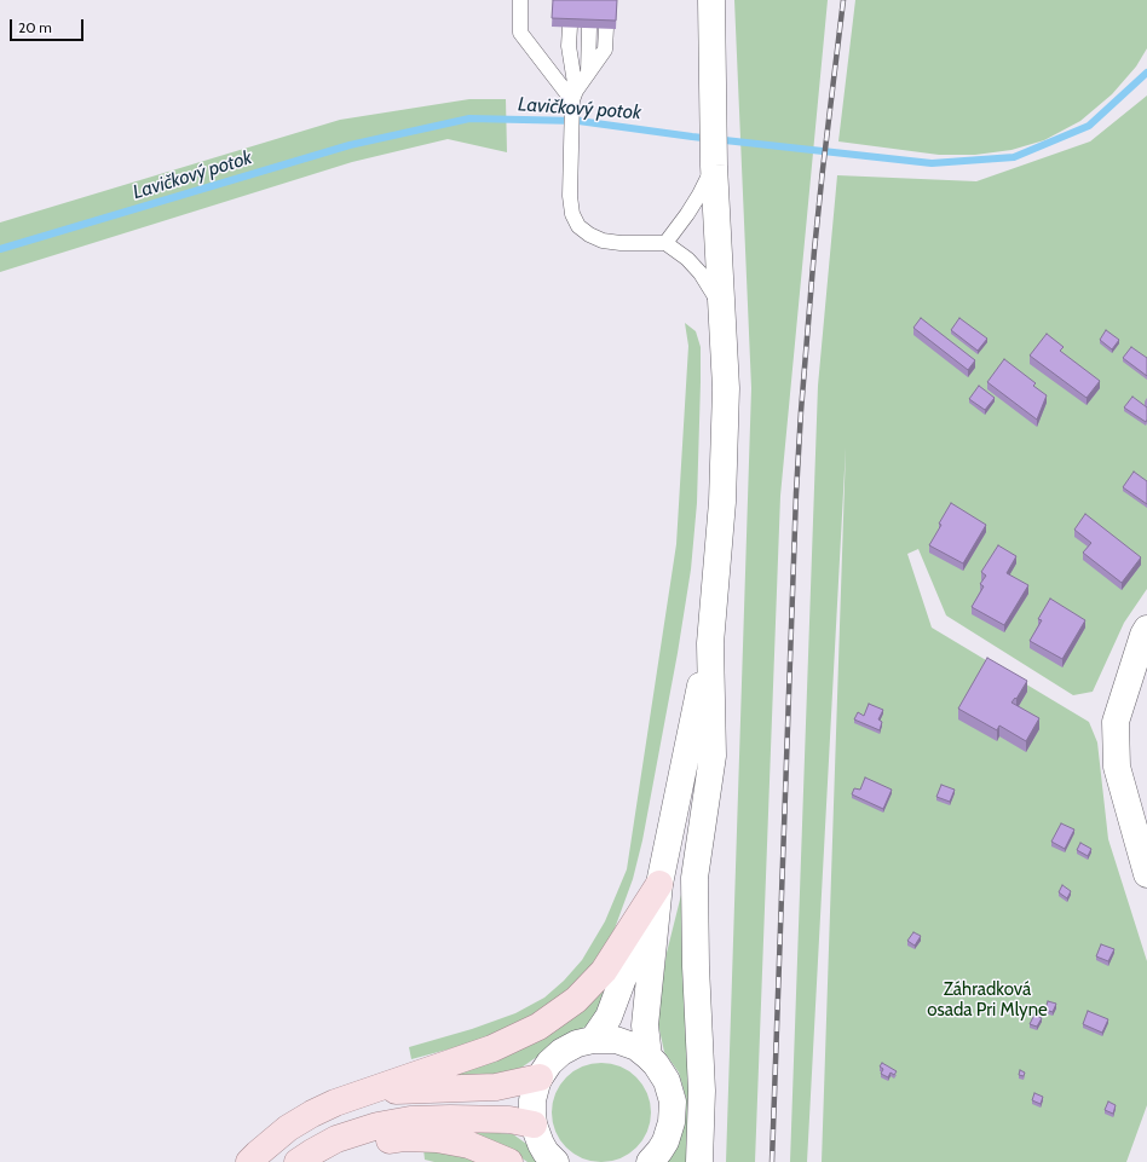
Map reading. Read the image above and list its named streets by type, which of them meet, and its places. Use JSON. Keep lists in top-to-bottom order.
{
  "water": ["Lavičkový potok"],
  "parks": ["Záhradková osada Pri Mlyne"],
  "scale_bar": "20 m"
}
